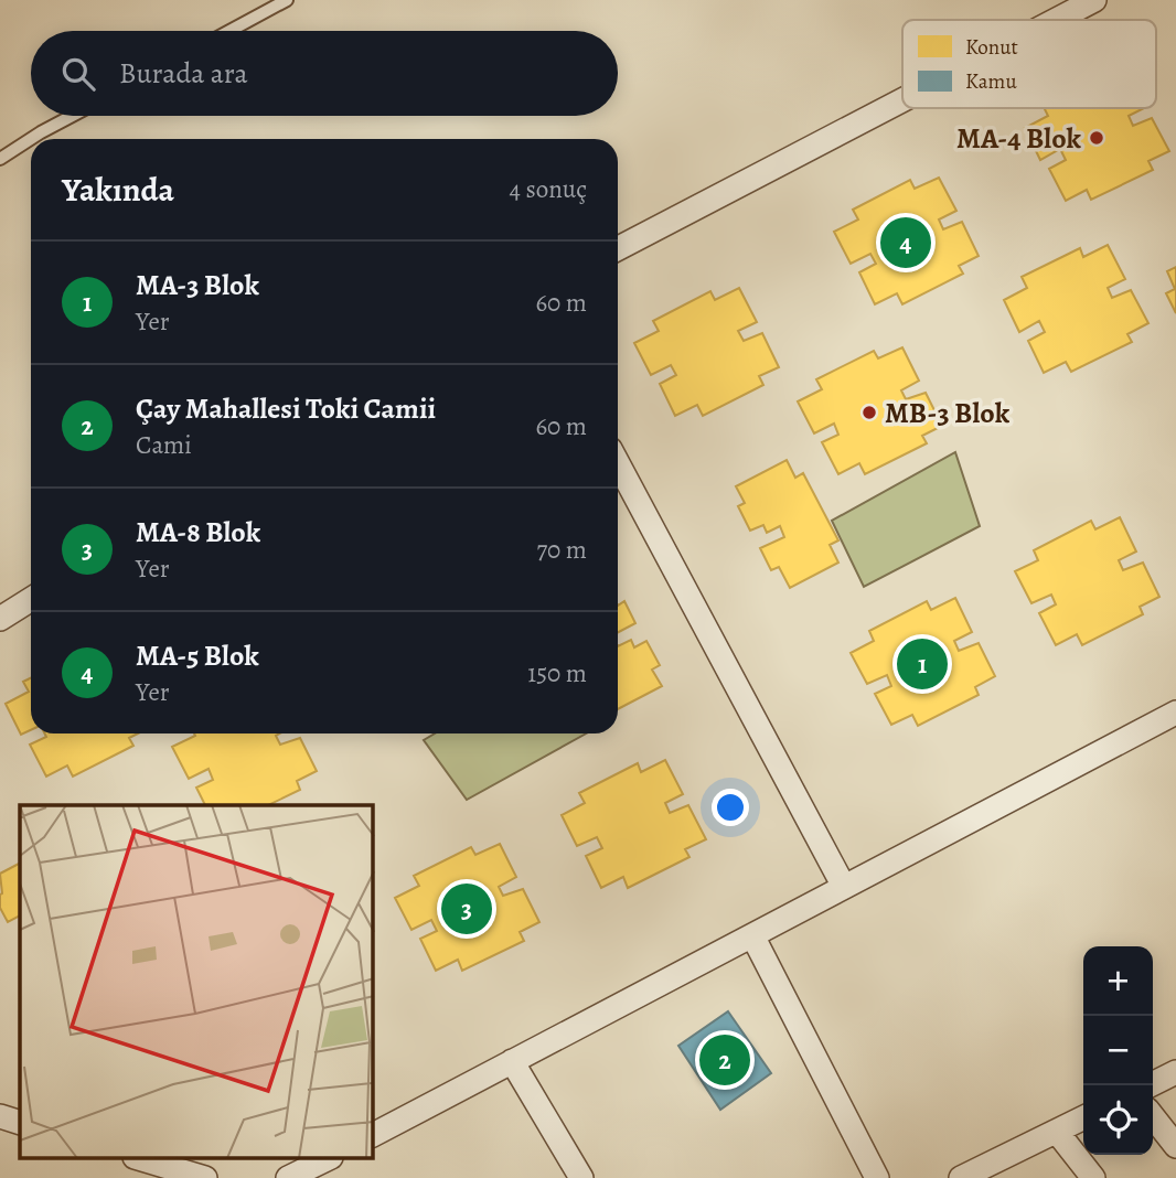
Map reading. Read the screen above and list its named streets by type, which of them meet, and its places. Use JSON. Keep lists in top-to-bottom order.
{
  "places": ["MA-4 Blok", "MB-3 Blok"],
  "legend": ["Konut", "Kamu"],
  "page": {
    "search": "Burada ara",
    "heading": ["Yakında", "4 sonuç"],
    "pins": [
      "4",
      "1",
      "3",
      "2"
    ],
    "list": [
      {
        "mark": "1",
        "name": "MA-3 Blok",
        "note": "Yer",
        "value": "60 m"
      },
      {
        "mark": "2",
        "name": "Çay Mahallesi Toki Camii",
        "note": "Cami",
        "value": "60 m"
      },
      {
        "mark": "3",
        "name": "MA-8 Blok",
        "note": "Yer",
        "value": "70 m"
      },
      {
        "mark": "4",
        "name": "MA-5 Blok",
        "note": "Yer",
        "value": "150 m"
      }
    ],
    "map_buttons": ["+", "−"]
  }
}
